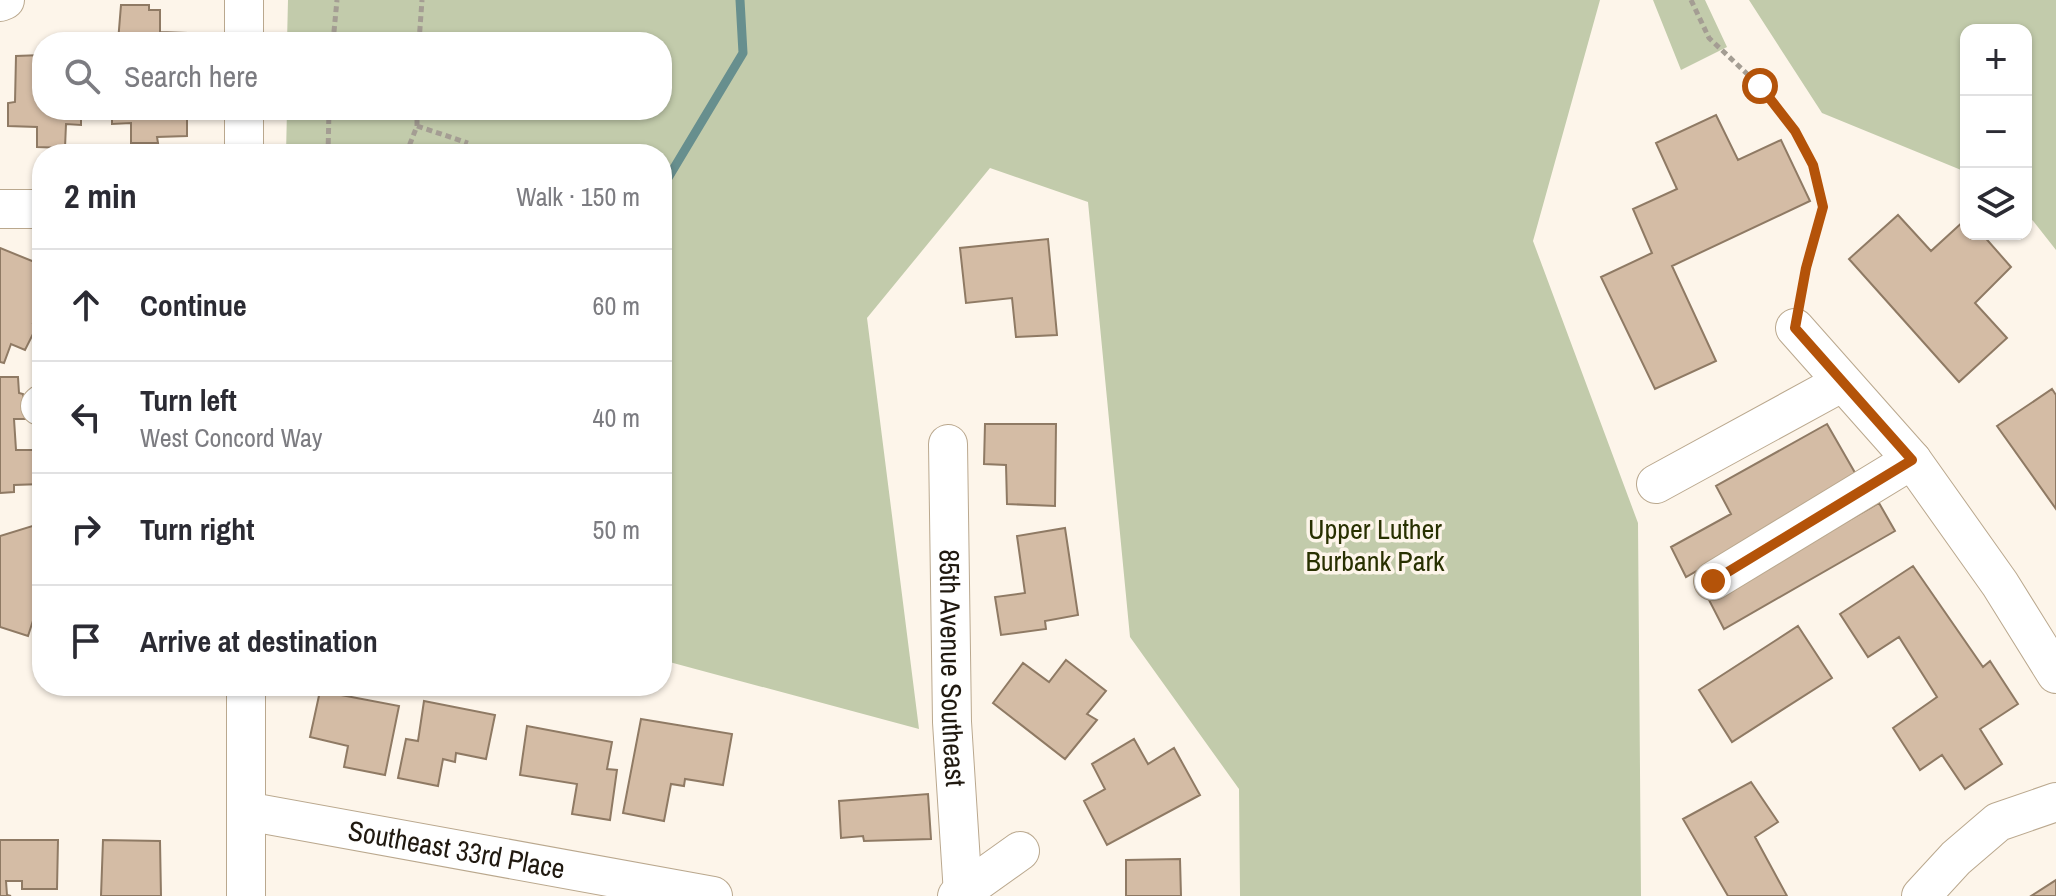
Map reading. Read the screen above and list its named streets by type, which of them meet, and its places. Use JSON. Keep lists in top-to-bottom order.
{
  "streets": {
    "street": ["85th Avenue Southeast", "Southeast 33rd Place"]
  },
  "parks": ["Upper Luther Burbank Park"],
  "page": {
    "map_buttons": ["+", "−"],
    "search": "Search here",
    "heading": ["2 min", "Walk · 150 m"],
    "list": [
      ["Continue", "60 m"],
      ["Turn left", "West Concord Way", "40 m"],
      ["Turn right", "50 m"],
      "Arrive at destination"
    ]
  }
}
